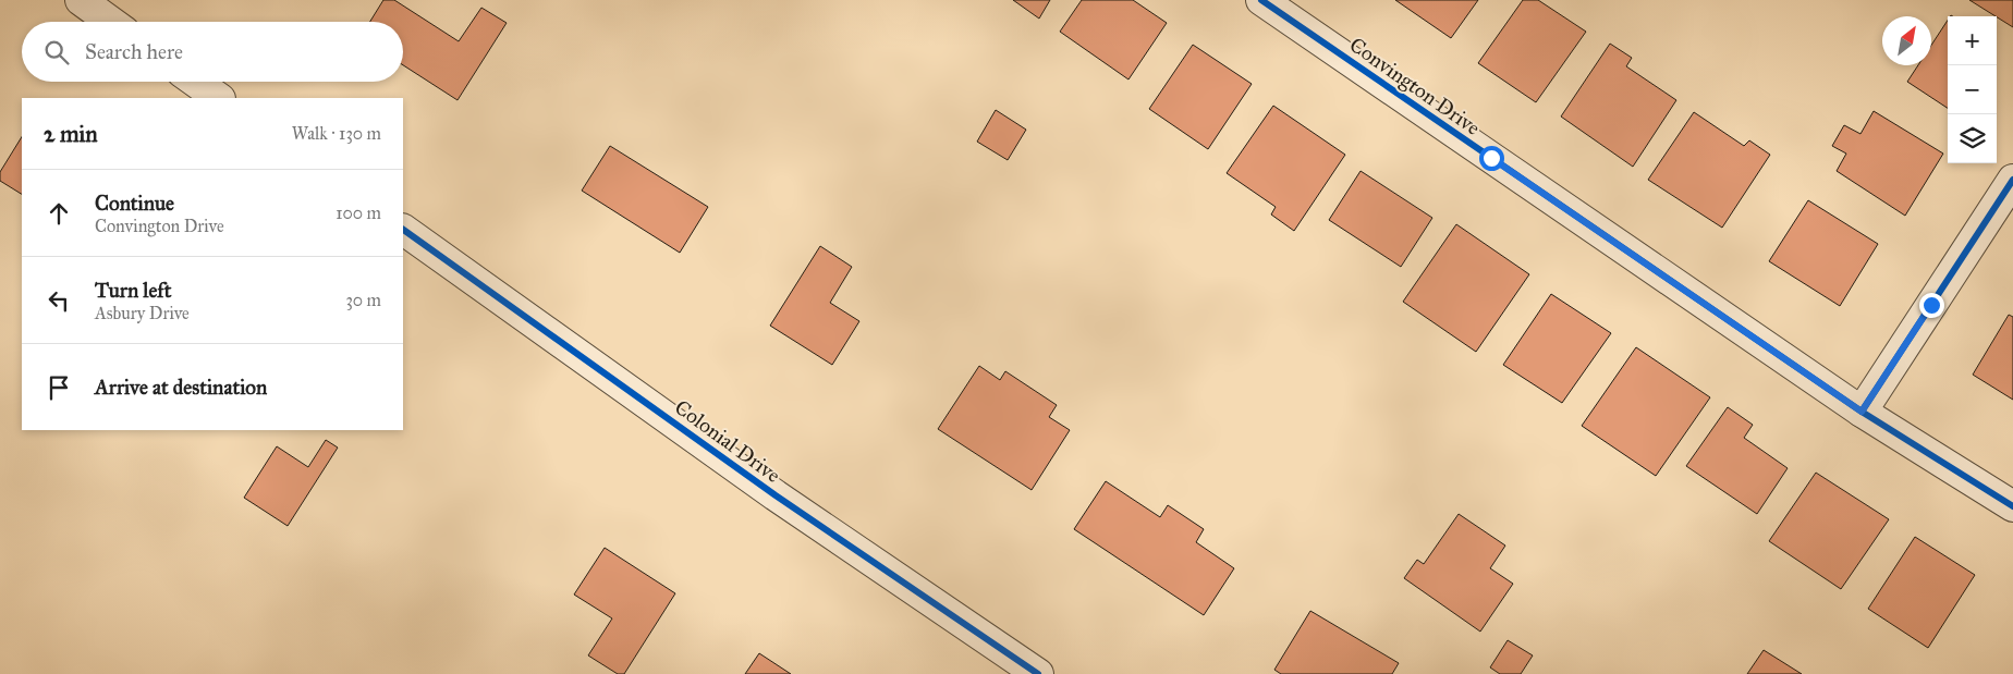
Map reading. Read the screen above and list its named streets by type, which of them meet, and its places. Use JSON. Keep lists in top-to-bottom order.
{
  "streets": {
    "street": ["Convington Drive", "Colonial Drive"]
  },
  "north": "top right",
  "page": {
    "map_buttons": ["+", "−"],
    "search": "Search here",
    "heading": ["2 min", "Walk · 130 m"],
    "list": [
      ["Continue", "Convington Drive", "100 m"],
      ["Turn left", "Asbury Drive", "30 m"],
      "Arrive at destination"
    ]
  }
}
